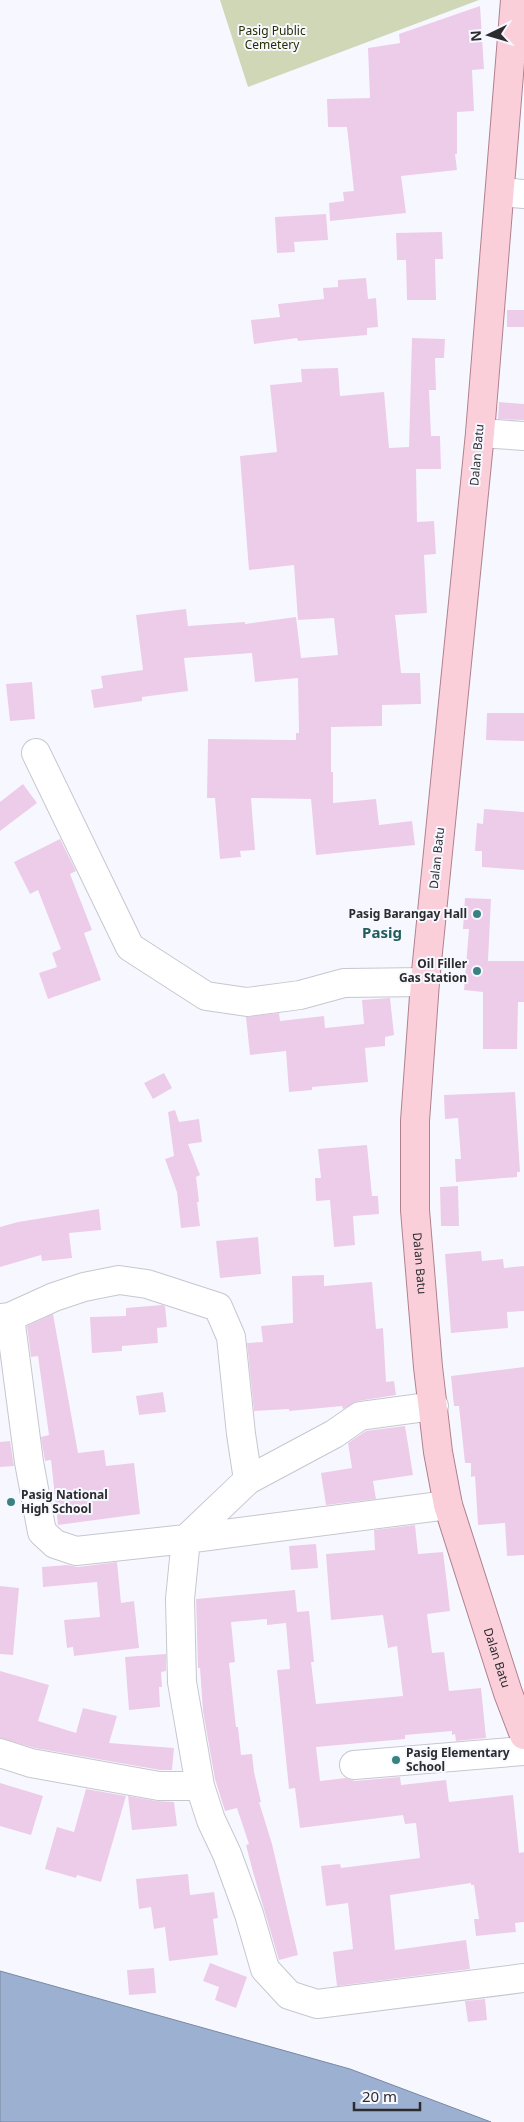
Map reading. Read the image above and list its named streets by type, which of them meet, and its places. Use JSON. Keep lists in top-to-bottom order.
{
  "streets": {
    "main road": ["Dalan Batu"]
  },
  "districts": ["Pasig"],
  "parks": ["Pasig Public Cemetery"],
  "places": [
    "Pasig Barangay Hall",
    "Oil Filler Gas Station",
    "Pasig National High School",
    "Pasig Elementary School"
  ],
  "scale_bar": "20 m",
  "north": "left"
}
